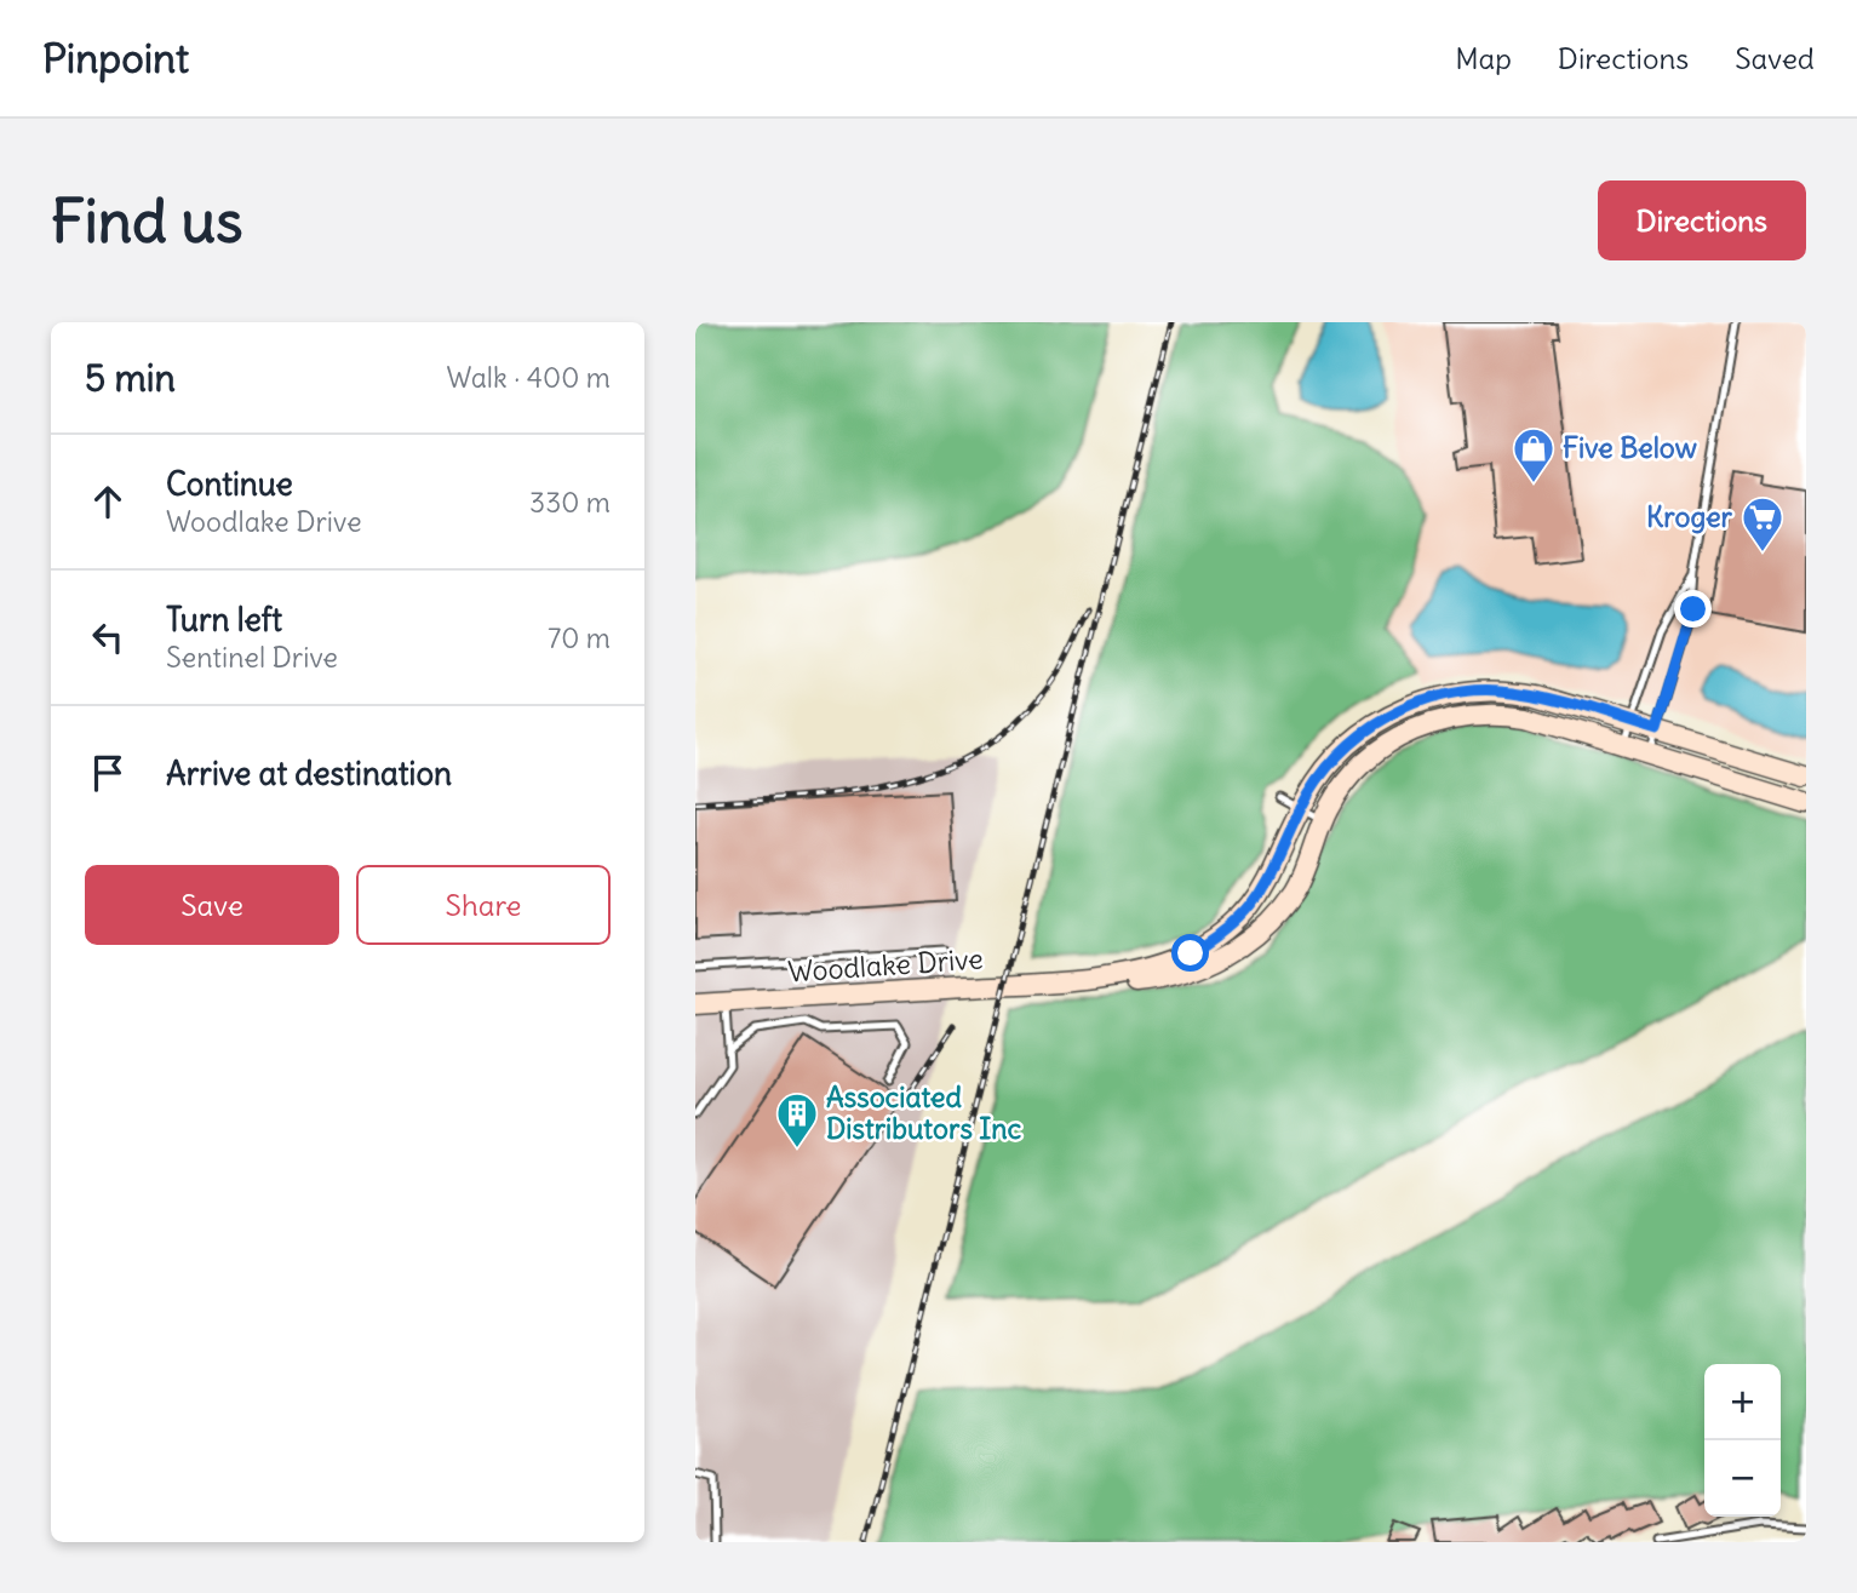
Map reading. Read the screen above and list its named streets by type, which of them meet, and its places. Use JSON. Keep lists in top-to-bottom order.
{
  "streets": {
    "street": ["Woodlake Drive"]
  },
  "places": {
    "shop": ["Five Below"],
    "supermarket": ["Kroger"],
    "building": ["Associated Distributors Inc"]
  },
  "page": {
    "header": "Pinpoint",
    "nav": ["Map", "Directions", "Saved"],
    "buttons": [
      "Directions",
      ["Save", "Share"]
    ],
    "title": "Find us",
    "heading": ["5 min", "Walk · 400 m"],
    "list": [
      ["Continue", "Woodlake Drive", "330 m"],
      ["Turn left", "Sentinel Drive", "70 m"],
      "Arrive at destination"
    ],
    "map_buttons": ["+", "−"]
  }
}
